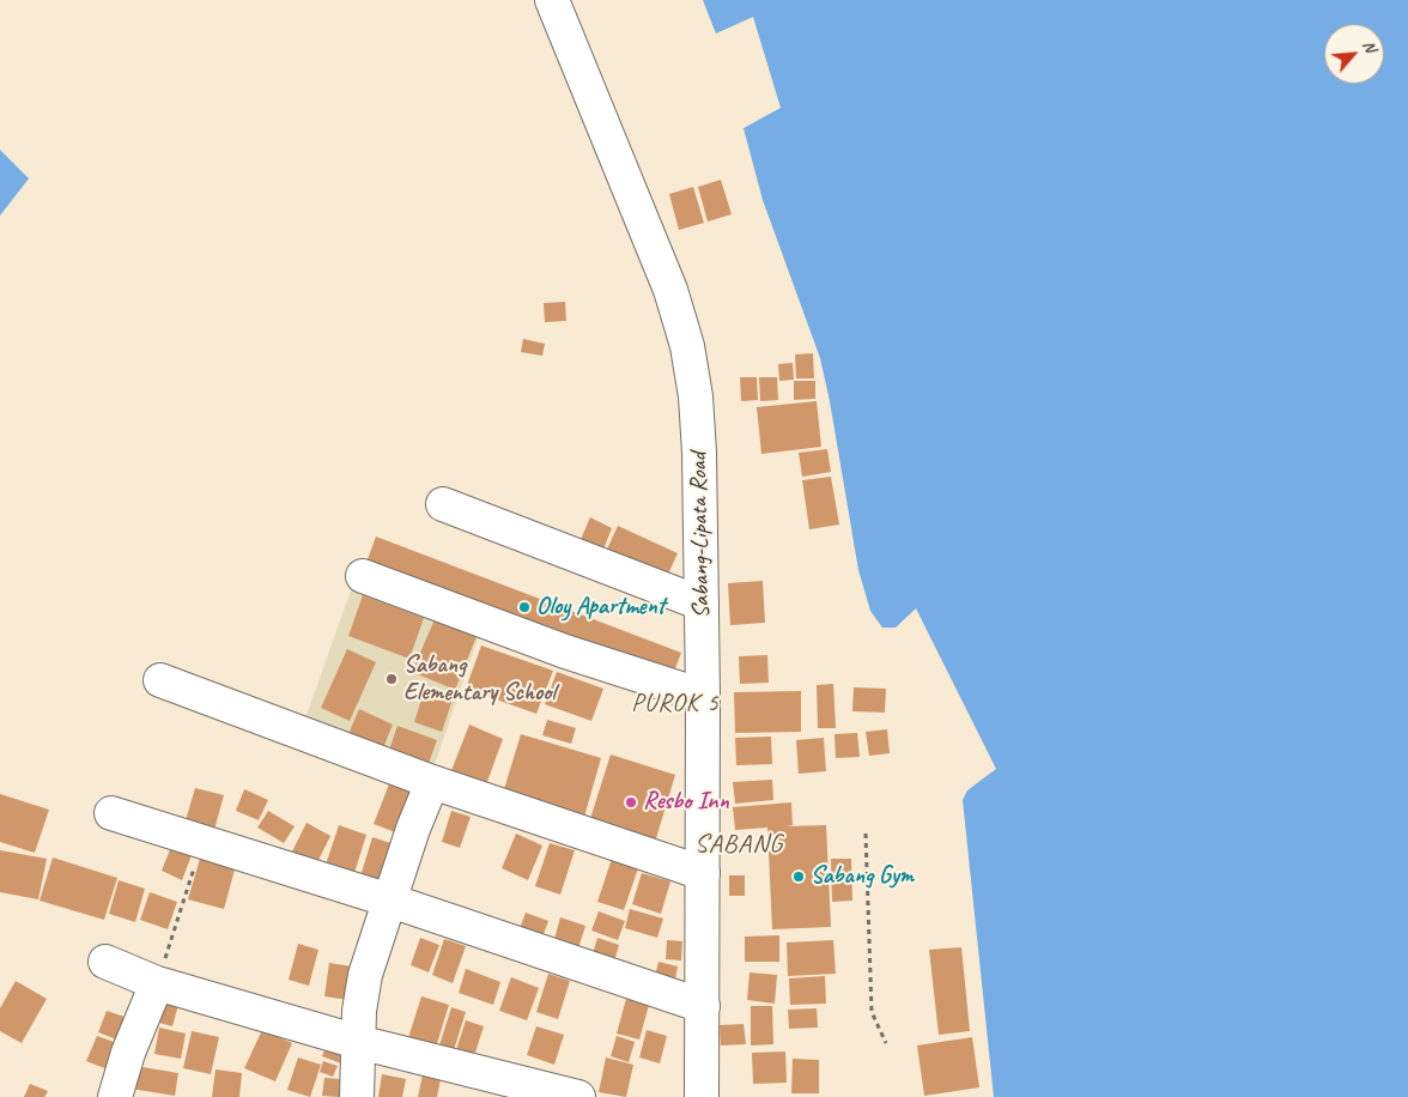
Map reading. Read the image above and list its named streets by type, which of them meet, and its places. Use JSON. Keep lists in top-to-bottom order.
{
  "streets": {
    "street": ["Sabang-Lipata Road"]
  },
  "districts": ["PUROK 5", "SABANG"],
  "places": [
    "Oloy Apartment",
    "Sabang Elementary School",
    "Resbo Inn",
    "Sabang Gym"
  ],
  "north": "top right"
}
